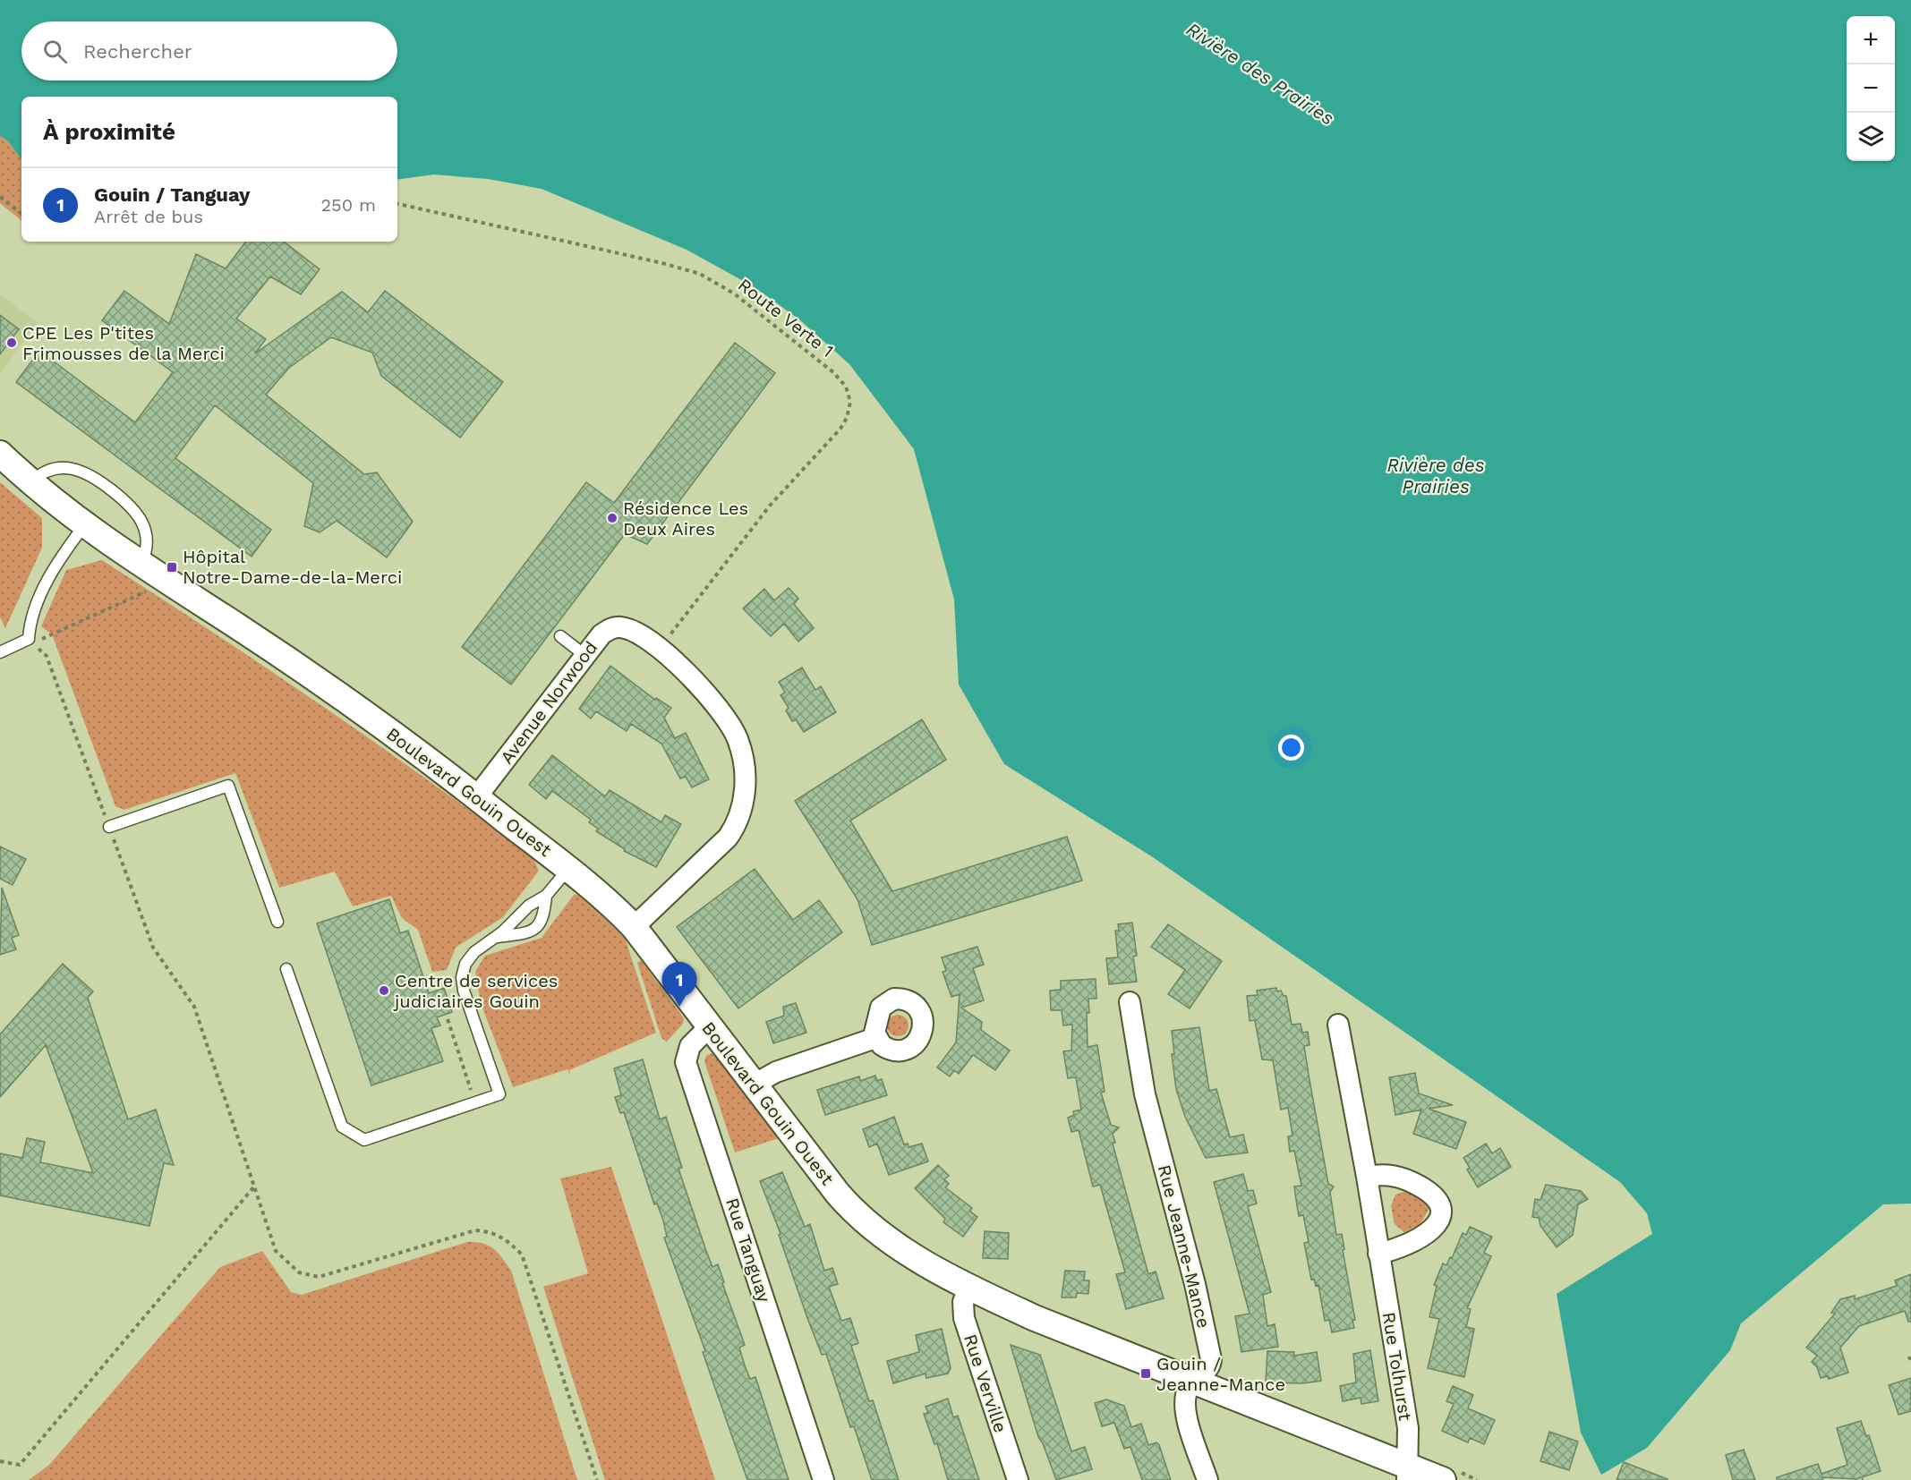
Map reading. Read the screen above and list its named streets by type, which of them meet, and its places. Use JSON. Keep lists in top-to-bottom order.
{
  "streets": {
    "street": [
      "Avenue Norwood",
      "Boulevard Gouin Ouest",
      "Rue Jeanne-Mance",
      "Rue Tanguay",
      "Rue Tolhurst",
      "Rue Verville"
    ],
    "path": ["Route Verte 1"]
  },
  "crossings": [
    ["Avenue Norwood", "Boulevard Gouin Ouest"],
    ["Boulevard Gouin Ouest", "Rue Jeanne-Mance"],
    ["Boulevard Gouin Ouest", "Rue Tanguay"],
    ["Boulevard Gouin Ouest", "Rue Tolhurst"],
    ["Boulevard Gouin Ouest", "Rue Verville"]
  ],
  "water": ["Rivière des Prairies"],
  "places": {
    "other": ["CPE Les P'tites Frimousses de la Merci", "Résidence Les Deux Aires", "Centre de services judiciaires Gouin"],
    "transit": ["Hôpital Notre-Dame-de-la-Merci", "Gouin / Jeanne-Mance"]
  },
  "page": {
    "map_buttons": ["+", "−"],
    "search": "Rechercher",
    "heading": "À proximité",
    "list": [
      {
        "mark": "1",
        "name": "Gouin / Tanguay",
        "note": "Arrêt de bus",
        "value": "250 m"
      }
    ],
    "pins": "1"
  }
}
